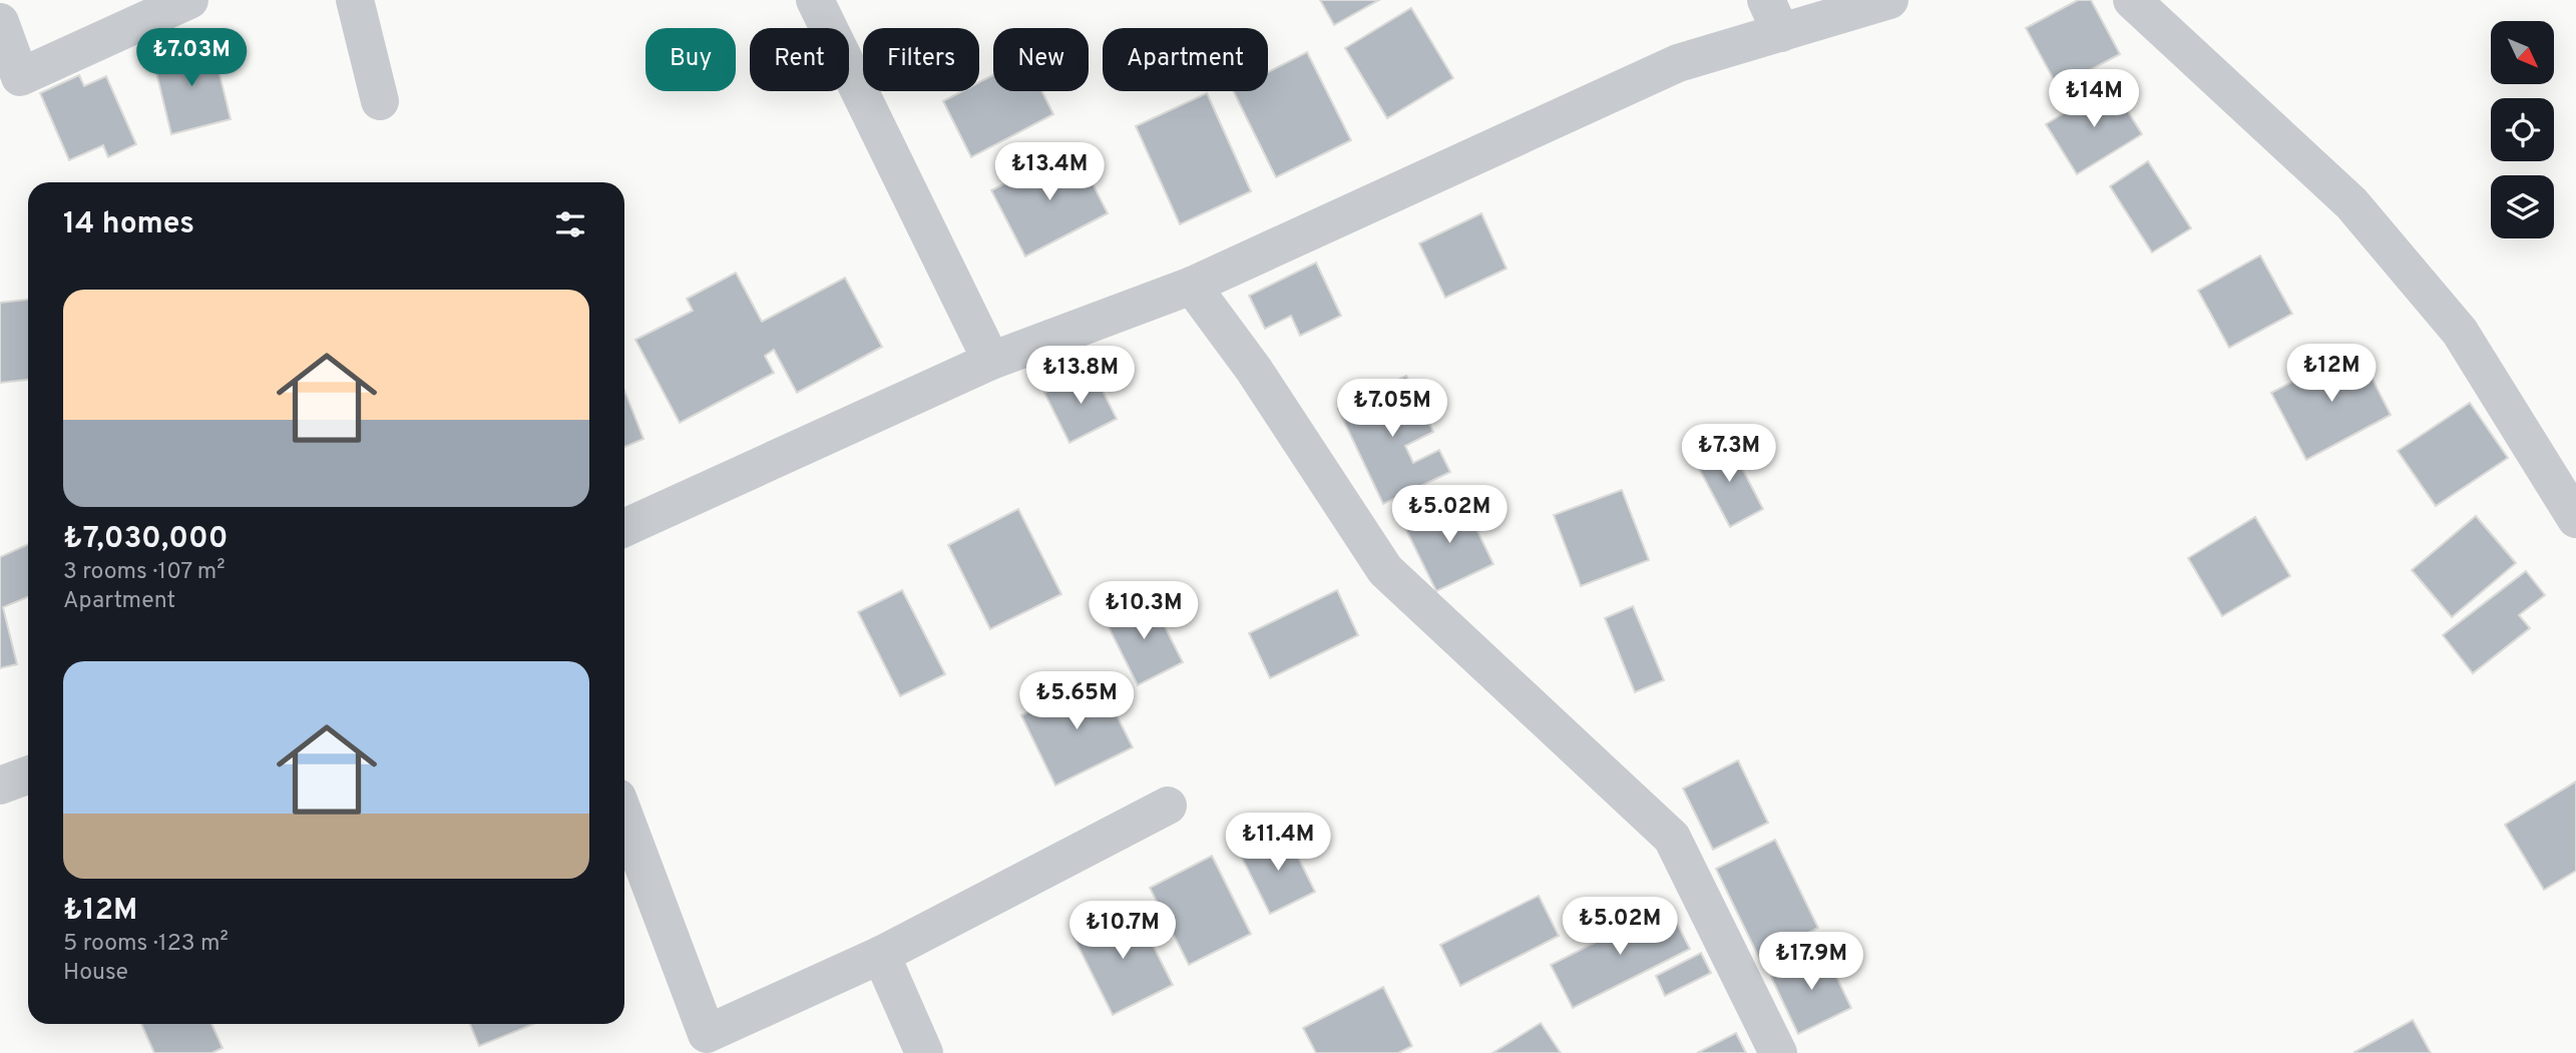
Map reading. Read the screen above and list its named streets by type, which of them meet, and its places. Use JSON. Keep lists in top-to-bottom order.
{
  "north": "bottom right",
  "page": {
    "price": [
      "₺7.03M",
      "₺14M",
      "₺13.4M",
      "₺12M",
      "₺13.8M",
      "₺7.05M",
      "₺7.3M",
      "₺5.02M",
      "₺10.3M",
      "₺5.65M",
      "₺11.4M",
      "₺5.02M",
      "₺10.7M",
      "₺17.9M"
    ],
    "chip": [
      "Buy",
      "Rent",
      "Filters",
      "New",
      "Apartment"
    ],
    "heading": "14 homes",
    "list": [
      {
        "name": "₺7,030,000",
        "note": "3 rooms · 107 m² · Apartment"
      },
      {
        "name": "₺12M",
        "note": "5 rooms · 123 m² · House"
      }
    ]
  }
}
